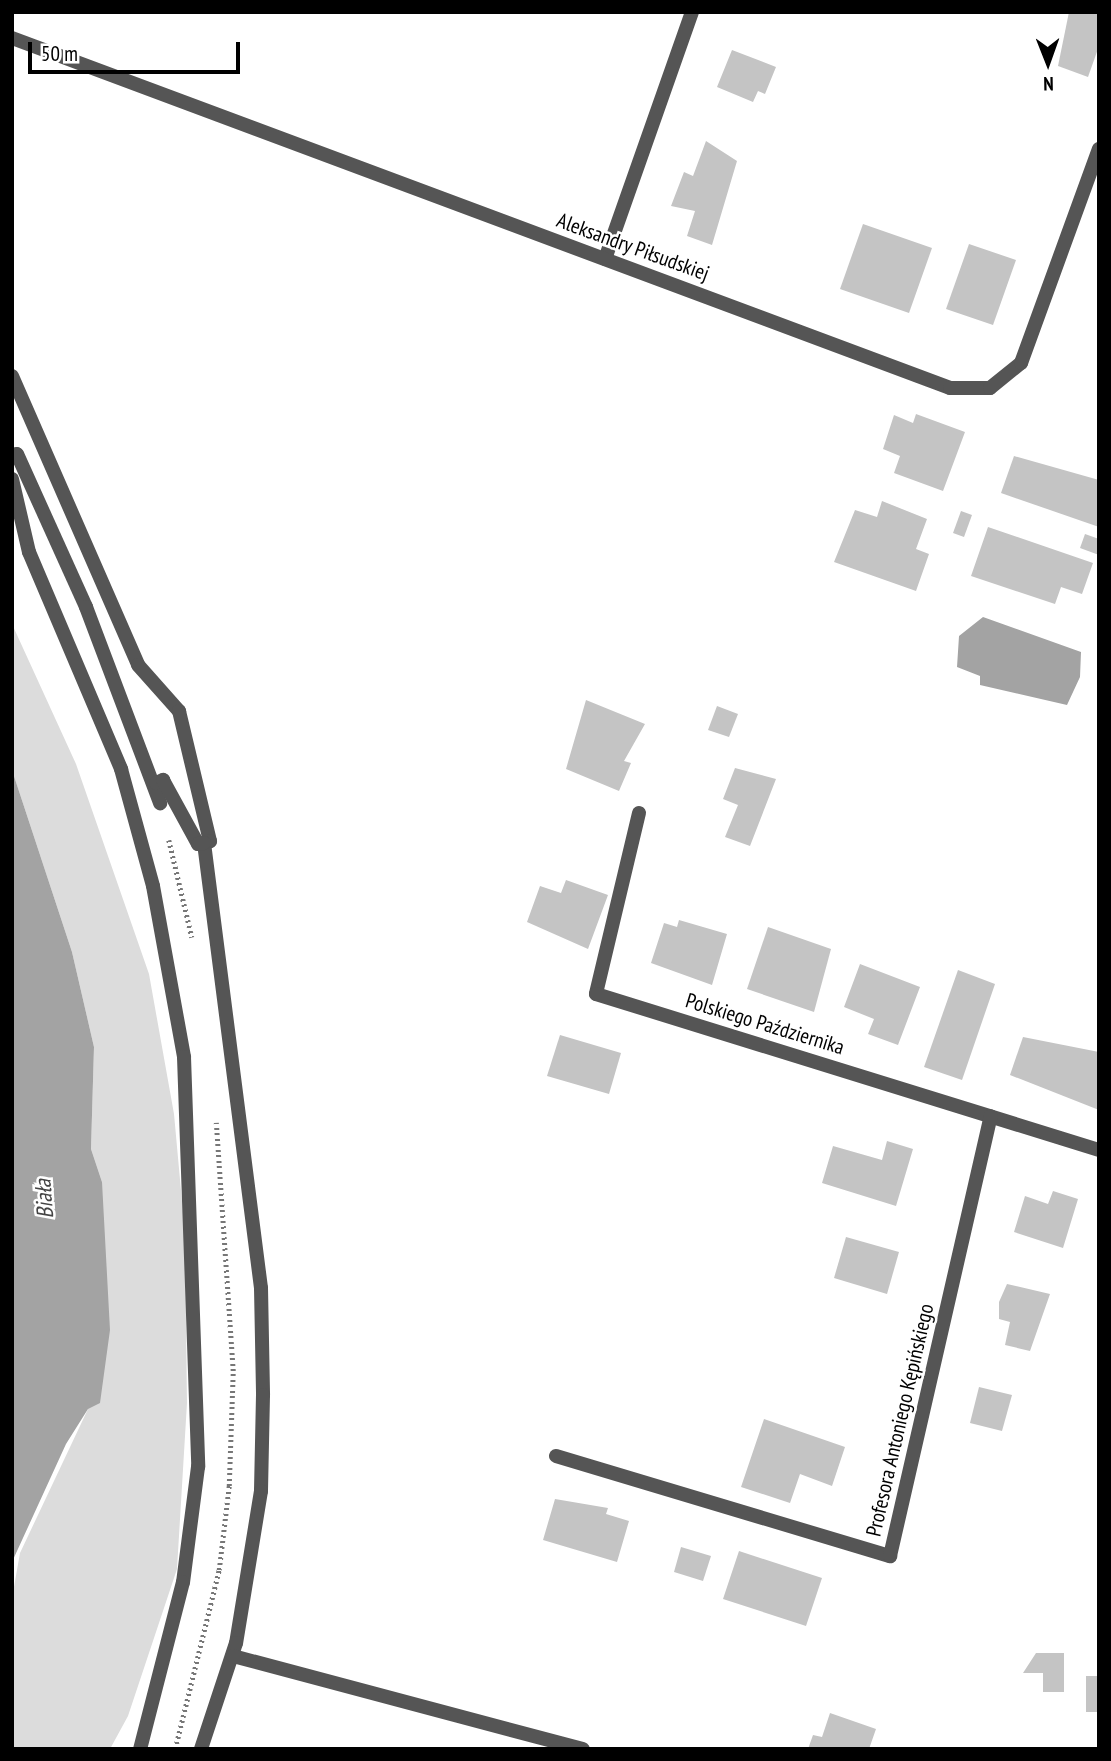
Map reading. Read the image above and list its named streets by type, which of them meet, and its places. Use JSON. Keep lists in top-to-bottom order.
{
  "streets": {
    "street": ["Aleksandry Piłsudskiej", "Polskiego Października", "Profesora Antoniego Kępińskiego"]
  },
  "crossings": [
    ["Polskiego Października", "Profesora Antoniego Kępińskiego"]
  ],
  "water": ["Biała"],
  "scale_bar": "50 m",
  "north": "bottom"
}
